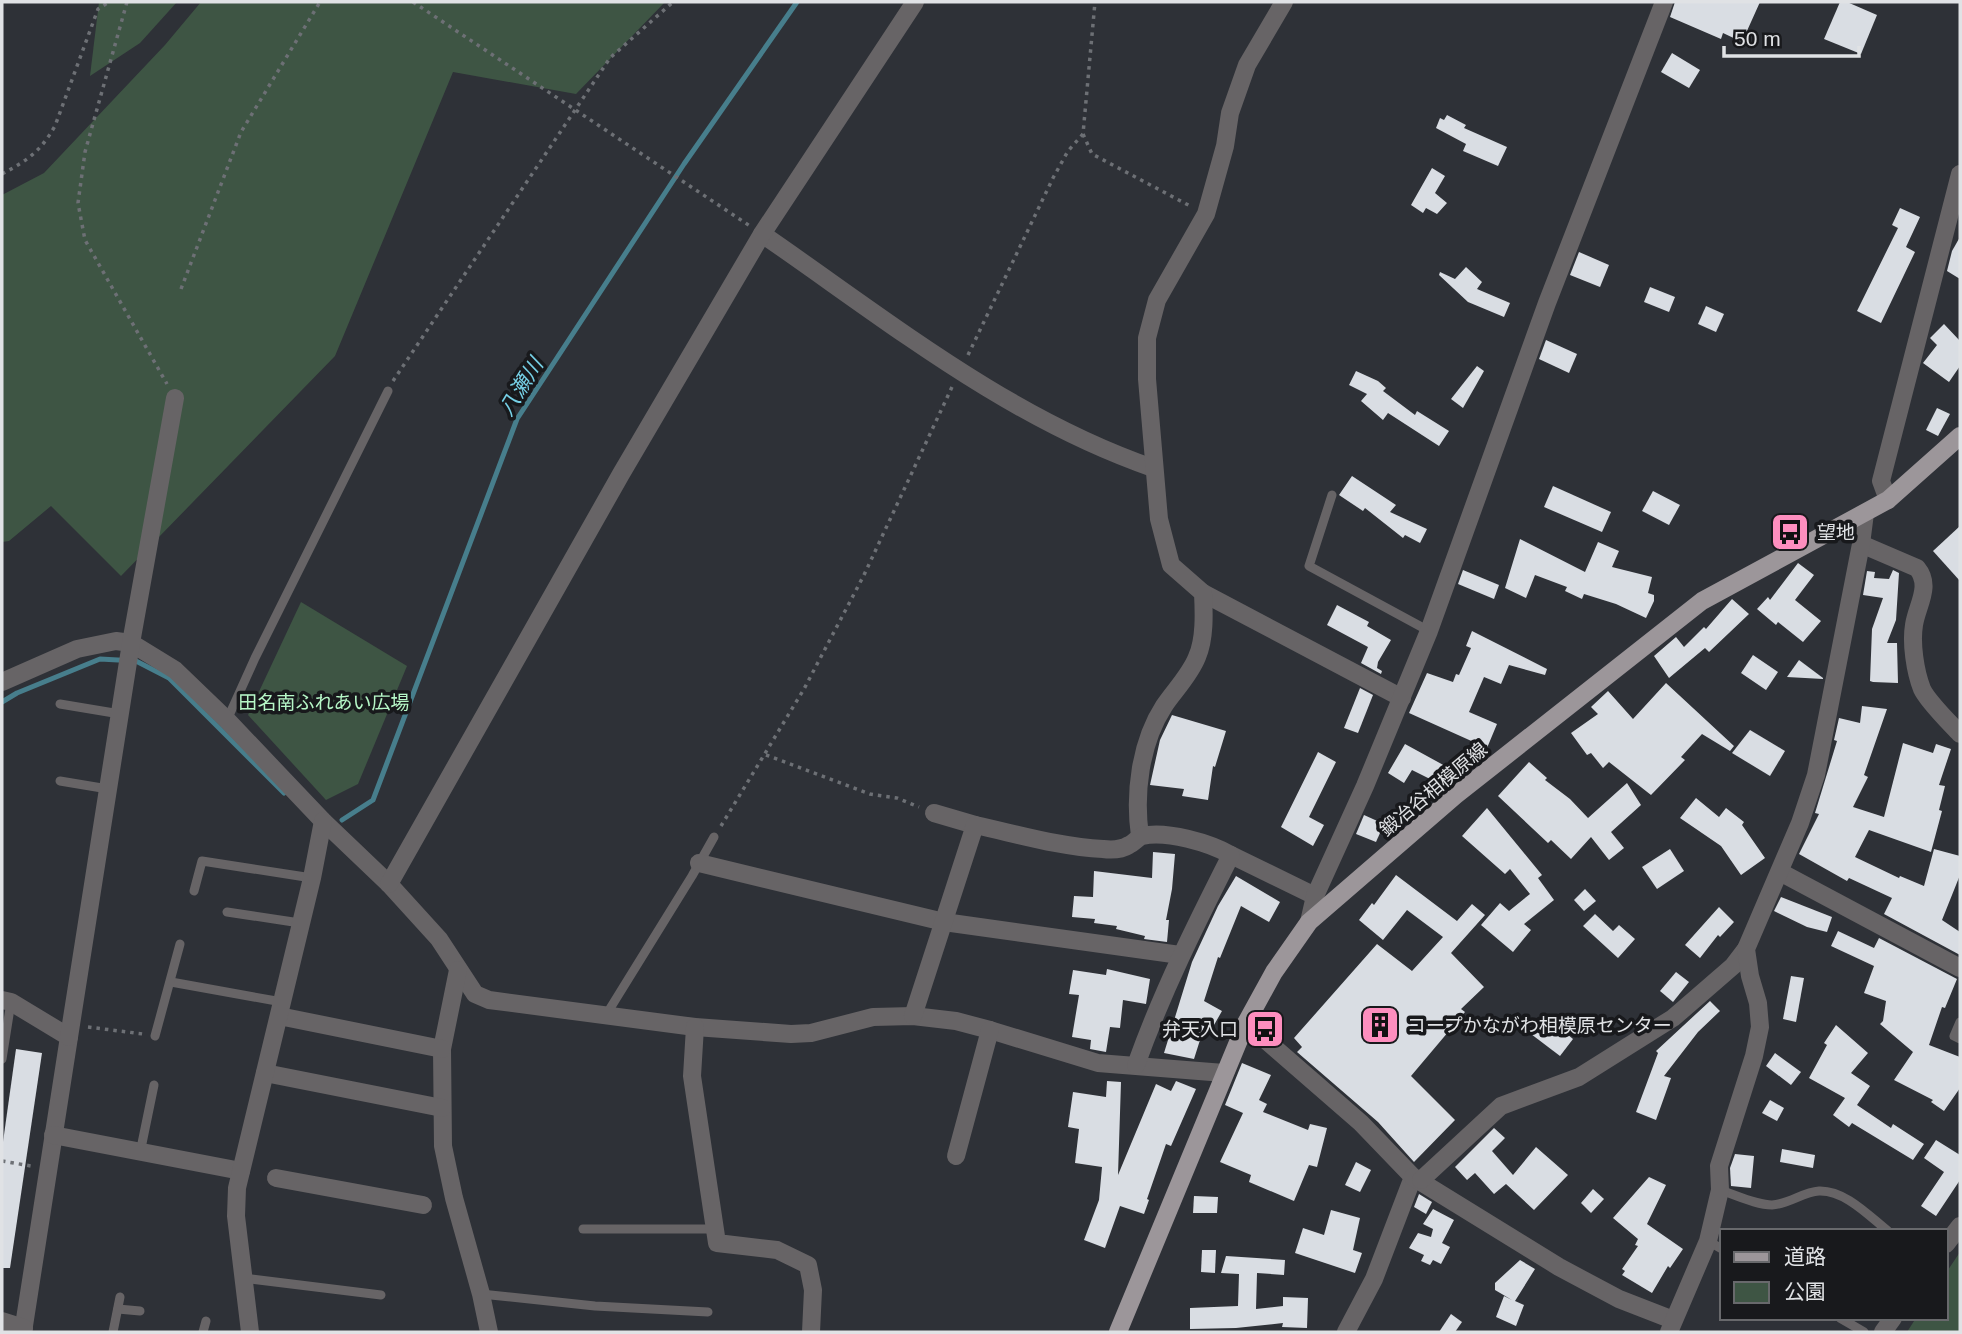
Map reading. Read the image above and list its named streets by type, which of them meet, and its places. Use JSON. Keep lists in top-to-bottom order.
{
  "streets": {
    "main road": ["鍛冶谷相模原線"]
  },
  "water": ["八瀬川"],
  "parks": ["田名南ふれあい広場"],
  "places": {
    "bus stop": ["望地", "弁天入口"],
    "building": ["コープかながわ相模原センター"]
  },
  "legend": ["道路", "公園"],
  "scale_bar": "50 m"
}
